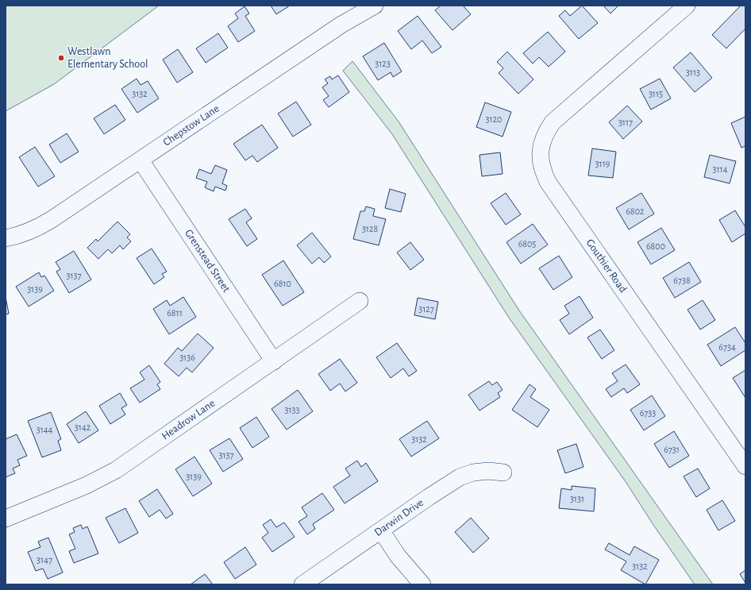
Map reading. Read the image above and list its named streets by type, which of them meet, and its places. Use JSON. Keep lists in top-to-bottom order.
{
  "streets": {
    "street": [
      "Chepstow Lane",
      "Grenstead Street",
      "Gouthier Road",
      "Headrow Lane",
      "Darwin Drive"
    ]
  },
  "crossings": [
    ["Chepstow Lane", "Grenstead Street"],
    ["Grenstead Street", "Headrow Lane"]
  ],
  "places": ["Westlawn Elementary School"],
  "house_numbers": [
    "3123",
    "3113",
    "3132",
    "3115",
    "3120",
    "3117",
    "3119",
    "3114",
    "6802",
    "3128",
    "6805",
    "6800",
    "3137",
    "6738",
    "6810",
    "3139",
    "3127",
    "6811",
    "6734",
    "3136",
    "3133",
    "6733",
    "3142",
    "3144",
    "3132",
    "6731",
    "3137",
    "3139",
    "3131",
    "3147",
    "3132"
  ]
}
